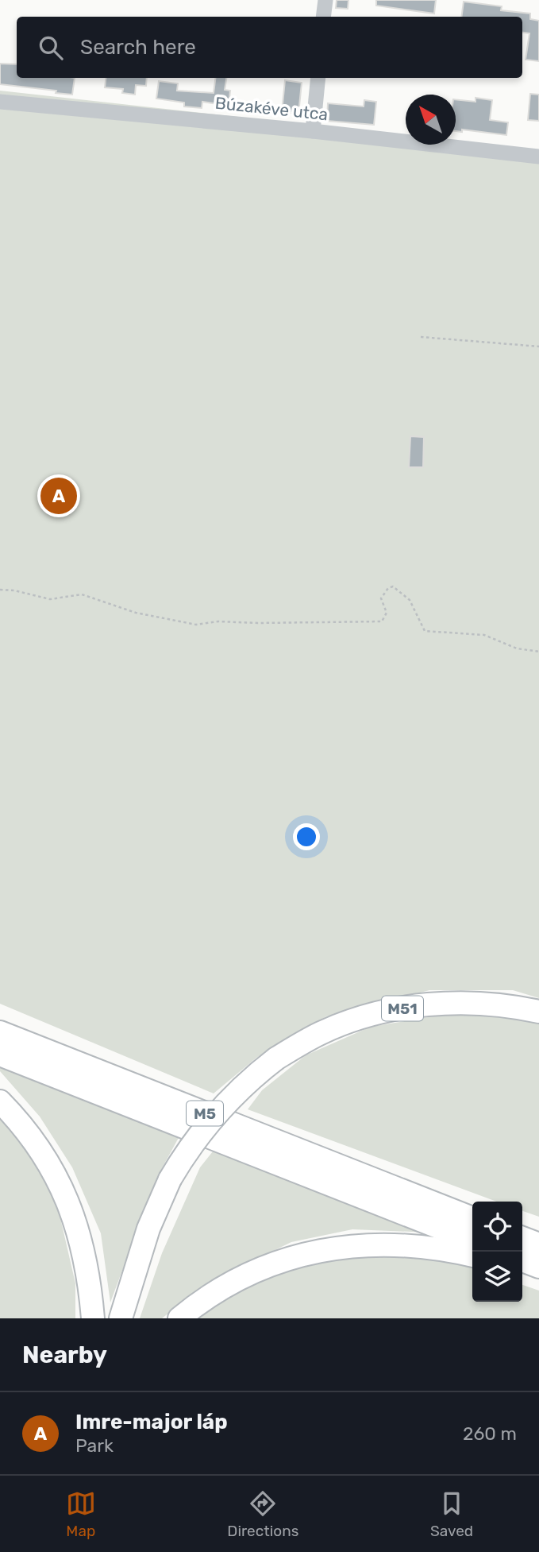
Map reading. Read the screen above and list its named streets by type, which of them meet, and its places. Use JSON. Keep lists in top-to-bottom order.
{
  "streets": {
    "highway": ["M51", "M5"],
    "street": ["Búzakéve utca"]
  },
  "north": "top left",
  "page": {
    "search": "Search here",
    "pins": "A",
    "heading": "Nearby",
    "list": [
      {
        "mark": "A",
        "name": "Imre-major láp",
        "note": "Park",
        "value": "260 m"
      }
    ],
    "nav": ["Map", "Directions", "Saved"]
  }
}
